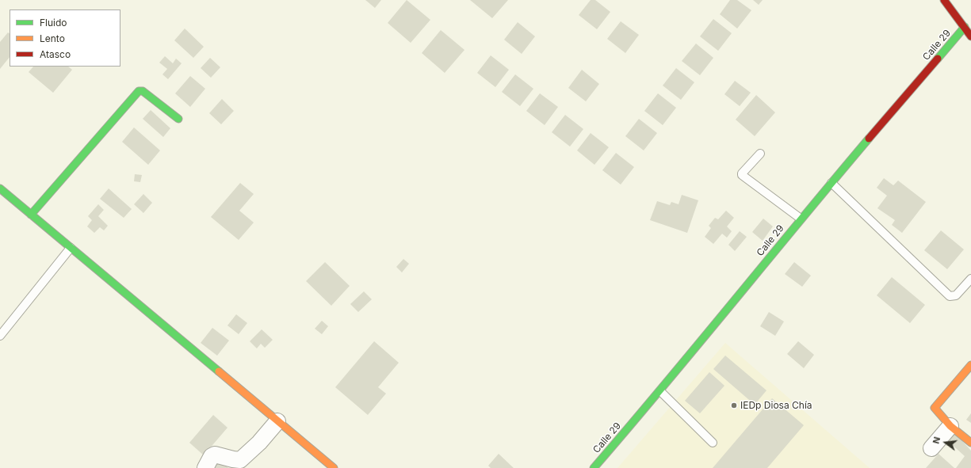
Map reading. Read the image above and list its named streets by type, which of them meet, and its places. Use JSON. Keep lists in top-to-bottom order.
{
  "streets": {
    "street": ["Calle 29"]
  },
  "places": ["IEDp Diosa Chía"],
  "legend": ["Fluido", "Lento", "Atasco"],
  "north": "left"
}
